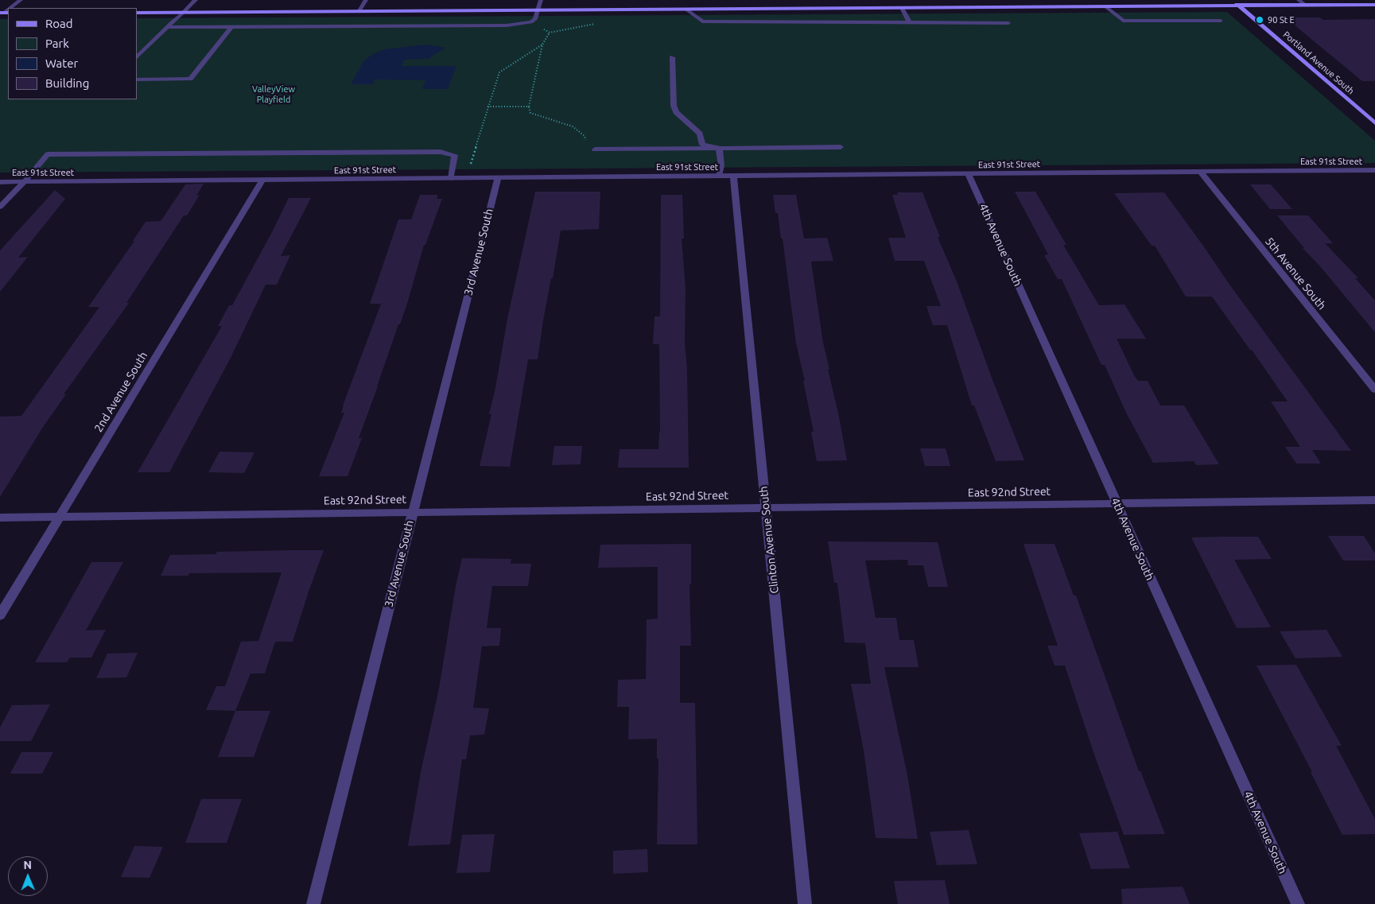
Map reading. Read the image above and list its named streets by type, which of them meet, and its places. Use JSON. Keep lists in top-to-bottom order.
{
  "streets": {
    "street": [
      "Portland Avenue South",
      "East 91st Street",
      "4th Avenue South",
      "3rd Avenue South",
      "5th Avenue South",
      "2nd Avenue South",
      "East 92nd Street",
      "Clinton Avenue South"
    ]
  },
  "crossings": [
    ["East 91st Street", "4th Avenue South"],
    ["East 91st Street", "3rd Avenue South"],
    ["East 91st Street", "5th Avenue South"],
    ["East 91st Street", "2nd Avenue South"],
    ["East 91st Street", "Clinton Avenue South"],
    ["4th Avenue South", "East 92nd Street"],
    ["3rd Avenue South", "East 92nd Street"],
    ["2nd Avenue South", "East 92nd Street"],
    ["East 92nd Street", "Clinton Avenue South"]
  ],
  "parks": ["ValleyView Playfield"],
  "places": ["90 St E"],
  "legend": [
    "Road",
    "Park",
    "Water",
    "Building"
  ],
  "north": "top"
}
